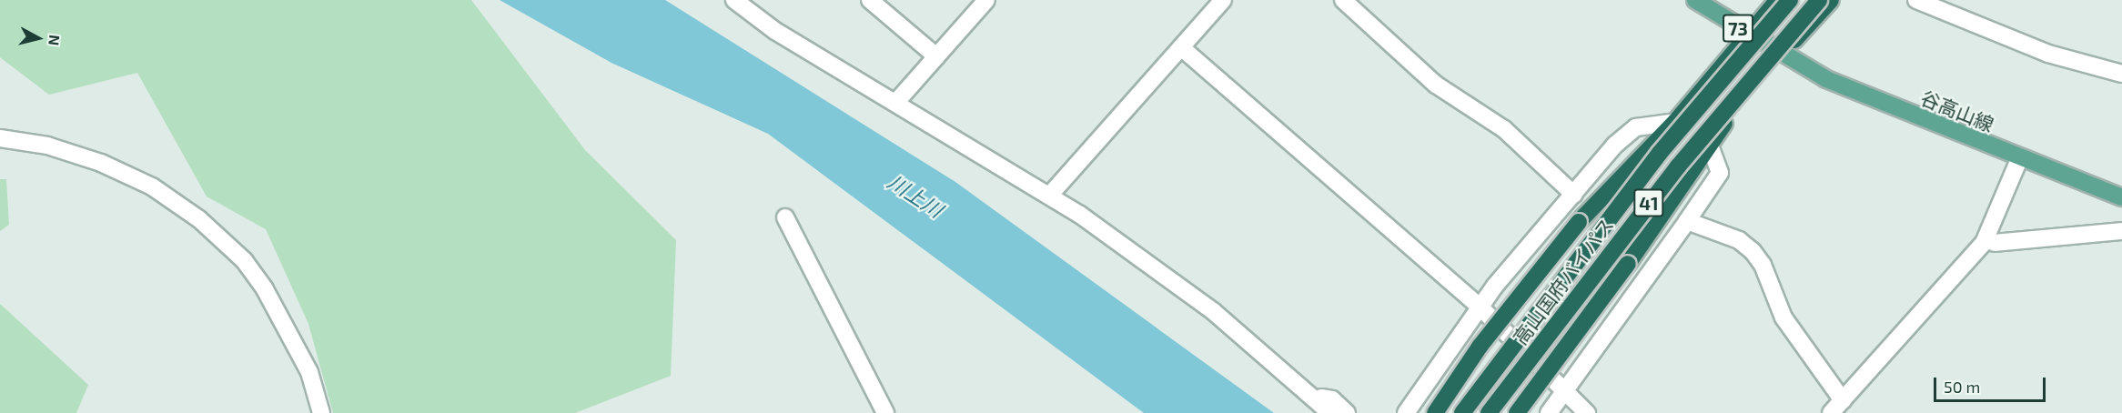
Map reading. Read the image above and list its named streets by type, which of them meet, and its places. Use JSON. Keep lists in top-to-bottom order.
{
  "streets": {
    "highway": ["41", "高山国府バイパス"],
    "main road": ["73", "谷高山線"]
  },
  "crossings": [
    ["73", "谷高山線"],
    ["73", "41"],
    ["谷高山線", "41"]
  ],
  "water": ["川上川"],
  "scale_bar": "50 m",
  "north": "right"
}
